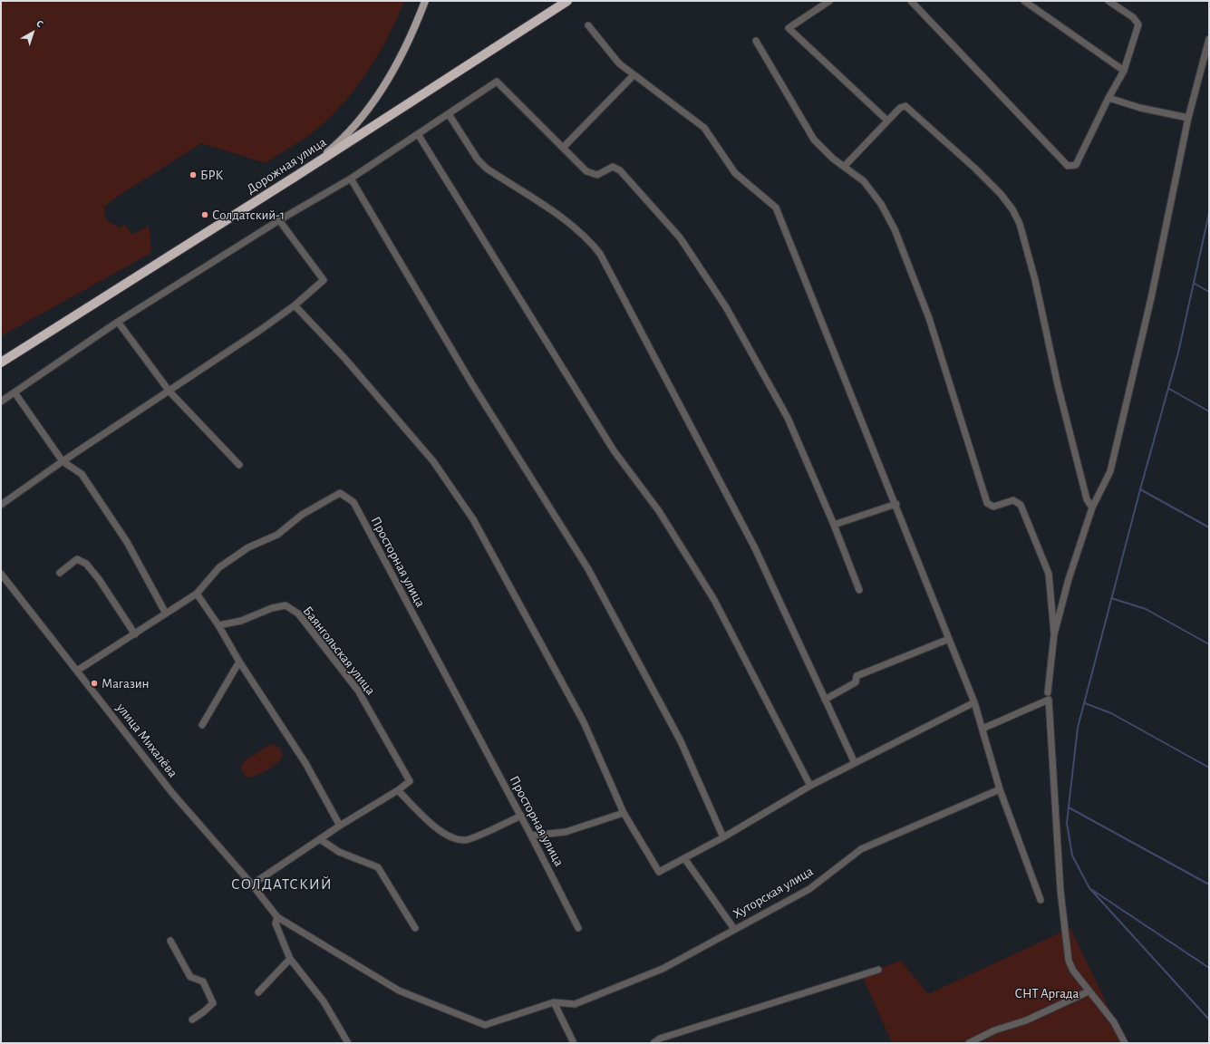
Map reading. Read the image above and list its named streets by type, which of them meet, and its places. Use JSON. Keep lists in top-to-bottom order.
{
  "streets": {
    "highway": ["Дорожная улица"],
    "street": [
      "Просторная улица",
      "Баянгольская улица",
      "улица Михалёва",
      "Хуторская улица"
    ]
  },
  "crossings": [
    ["Просторная улица", "улица Михалёва"]
  ],
  "districts": ["СОЛДАТСКИЙ"],
  "parks": ["СНТ Аргада"],
  "places": ["БРК", "Солдатский-1", "Магазин"],
  "north": "top right"
}
